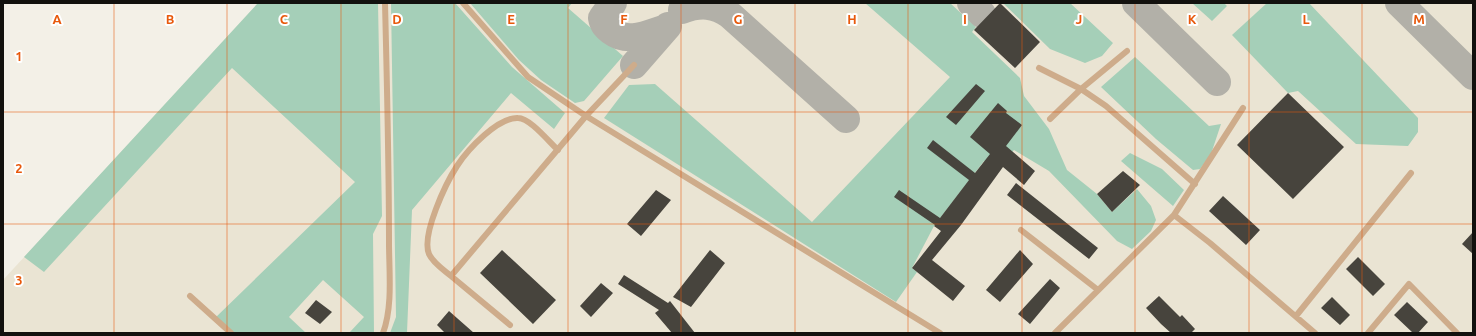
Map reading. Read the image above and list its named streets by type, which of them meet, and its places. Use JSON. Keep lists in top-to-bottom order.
{
  "grid": {
    "columns": [
      "A",
      "B",
      "C",
      "D",
      "E",
      "F",
      "G",
      "H",
      "I",
      "J",
      "K",
      "L",
      "M"
    ],
    "rows": ["1", "2", "3"]
  }
}
